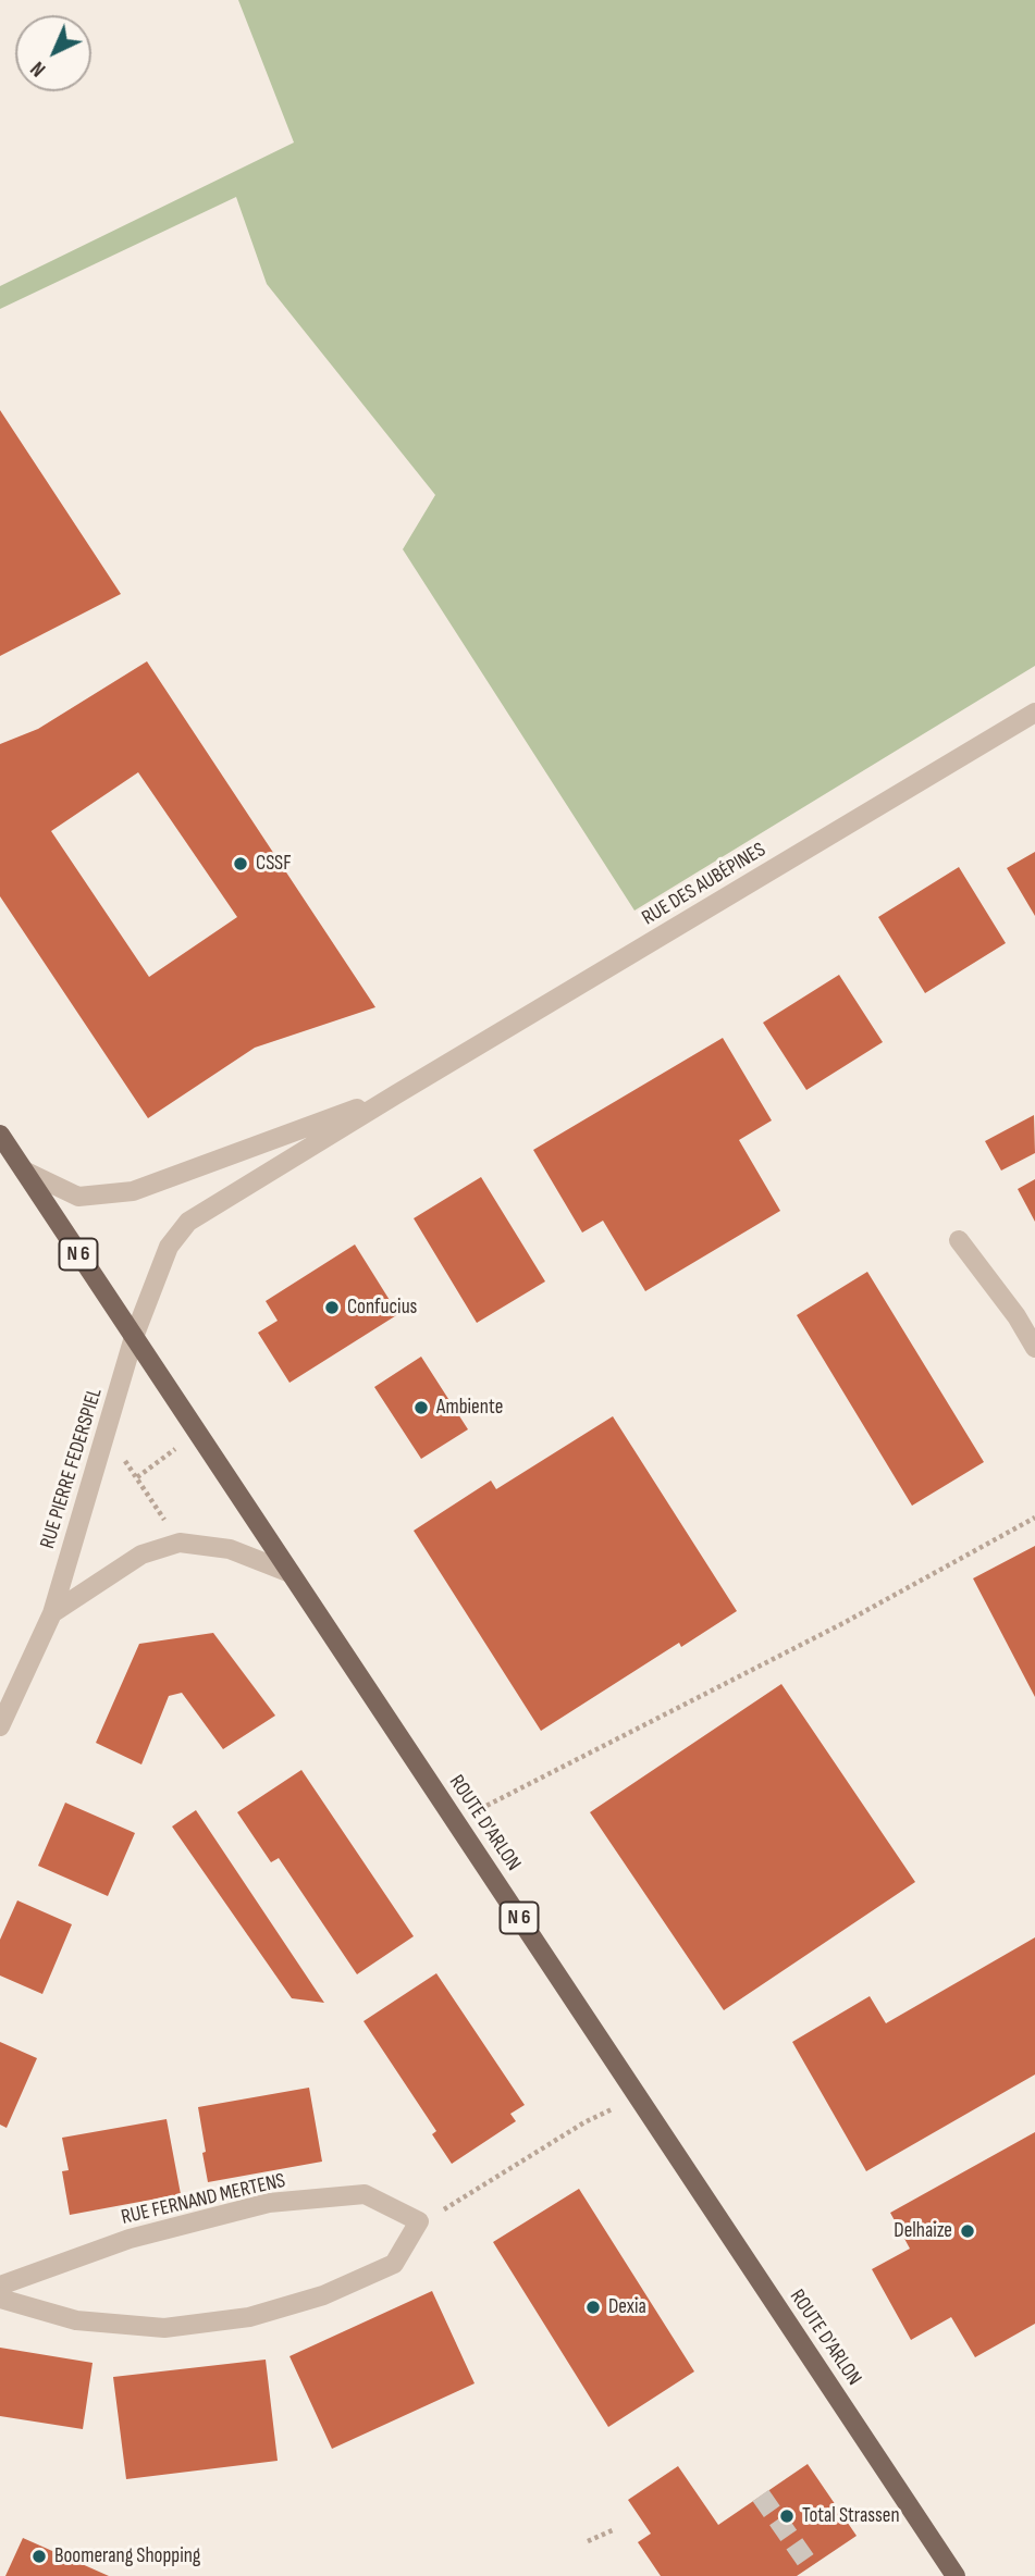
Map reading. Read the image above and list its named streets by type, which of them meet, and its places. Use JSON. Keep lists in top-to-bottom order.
{
  "streets": {
    "main road": ["N 6", "ROUTE D'ARLON"],
    "street": ["RUE DES AUBÉPINES", "RUE PIERRE FEDERSPIEL", "RUE FERNAND MERTENS"]
  },
  "crossings": [
    ["RUE DES AUBÉPINES", "RUE PIERRE FEDERSPIEL"],
    ["RUE DES AUBÉPINES", "ROUTE D'ARLON"],
    ["RUE PIERRE FEDERSPIEL", "ROUTE D'ARLON"]
  ],
  "places": [
    "CSSF",
    "Confucius",
    "Ambiente",
    "Delhaize",
    "Dexia",
    "Total Strassen",
    "Boomerang Shopping"
  ],
  "north": "bottom left"
}
